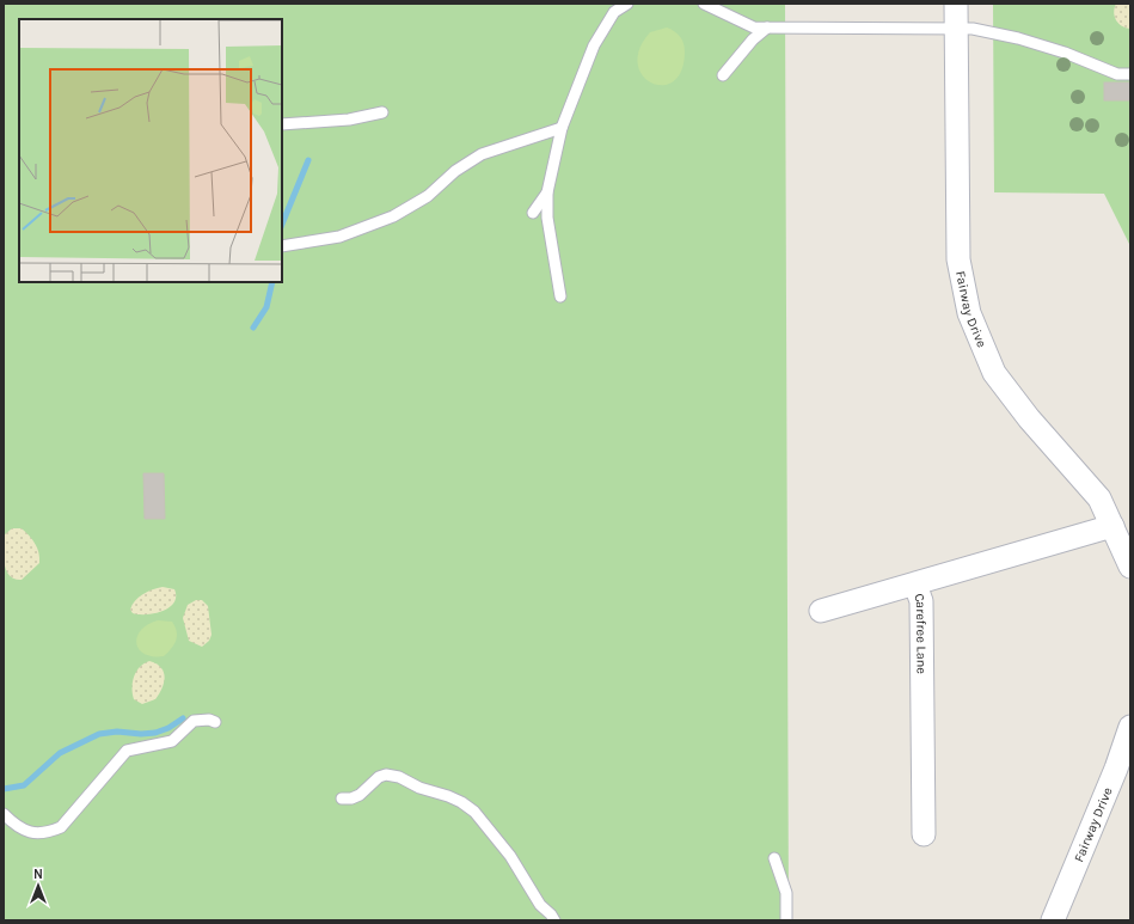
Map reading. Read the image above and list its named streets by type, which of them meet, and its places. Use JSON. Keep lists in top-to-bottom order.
{
  "streets": {
    "street": ["Fairway Drive", "Carefree Lane"]
  },
  "crossings": [
    ["Fairway Drive", "Carefree Lane"]
  ],
  "north": "top"
}
